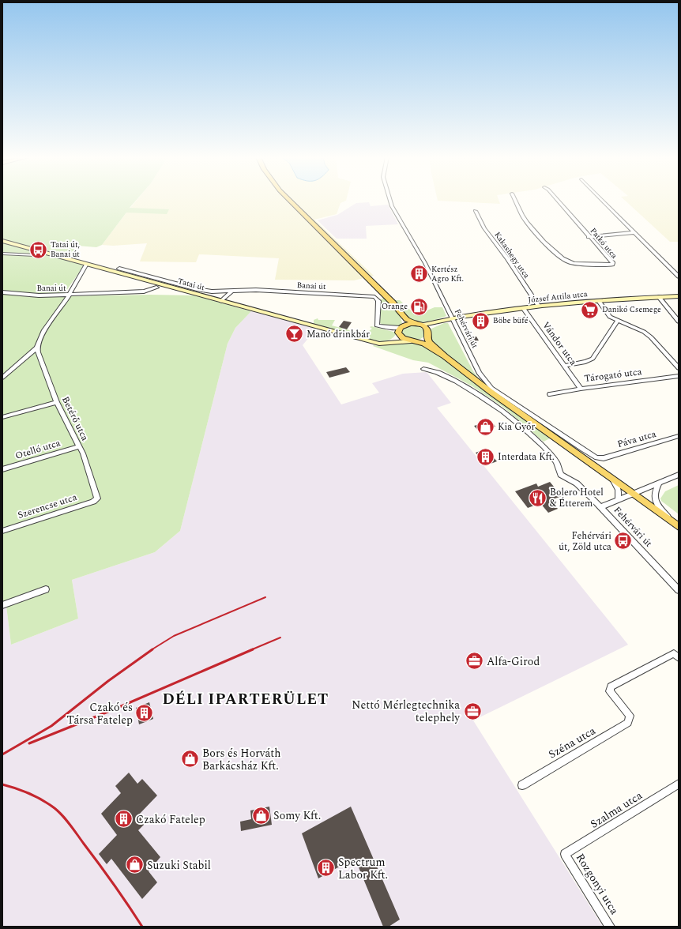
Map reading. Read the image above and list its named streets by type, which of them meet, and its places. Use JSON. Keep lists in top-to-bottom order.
{
  "streets": {
    "street": [
      "Patkó utca",
      "Kakashegy utca",
      "Tatai út",
      "Banai út",
      "József Attila utca",
      "Fehérvári út",
      "Vándor utca",
      "Tárogató utca",
      "Betérő utca",
      "Páva utca",
      "Otelló utca",
      "Szerencse utca",
      "Széna utca",
      "Szalma utca",
      "Rozgonyi utca"
    ]
  },
  "crossings": [
    ["Kakashegy utca", "József Attila utca"],
    ["Tatai út", "Banai út"],
    ["József Attila utca", "Fehérvári út"],
    ["József Attila utca", "Vándor utca"],
    ["Fehérvári út", "Páva utca"],
    ["Vándor utca", "Tárogató utca"],
    ["Betérő utca", "Otelló utca"],
    ["Betérő utca", "Szerencse utca"],
    ["Szalma utca", "Rozgonyi utca"]
  ],
  "districts": ["DÉLI IPARTERÜLET"],
  "places": {
    "bus stop": ["Tatai út, Banai út", "Fehérvári út, Zöld utca"],
    "building": [
      "Kertész Agro Kft.",
      "Böbe büfé",
      "Interdata Kft.",
      "Czakó és Társa Fatelep",
      "Czakó Fatelep",
      "Spectrum Labor Kft."
    ],
    "fuel station": ["Orange"],
    "supermarket": ["Danikó Csemege"],
    "bar": ["Manó drinkbár"],
    "shop": [
      "Kia Győr",
      "Bors és Horváth Barkácsház Kft.",
      "Somy Kft.",
      "Suzuki Stabil"
    ],
    "restaurant": ["Bolero Hotel & Étterem"],
    "office": ["Alfa-Girod", "Nettó Mérlegtechnika telephely"]
  }
}
